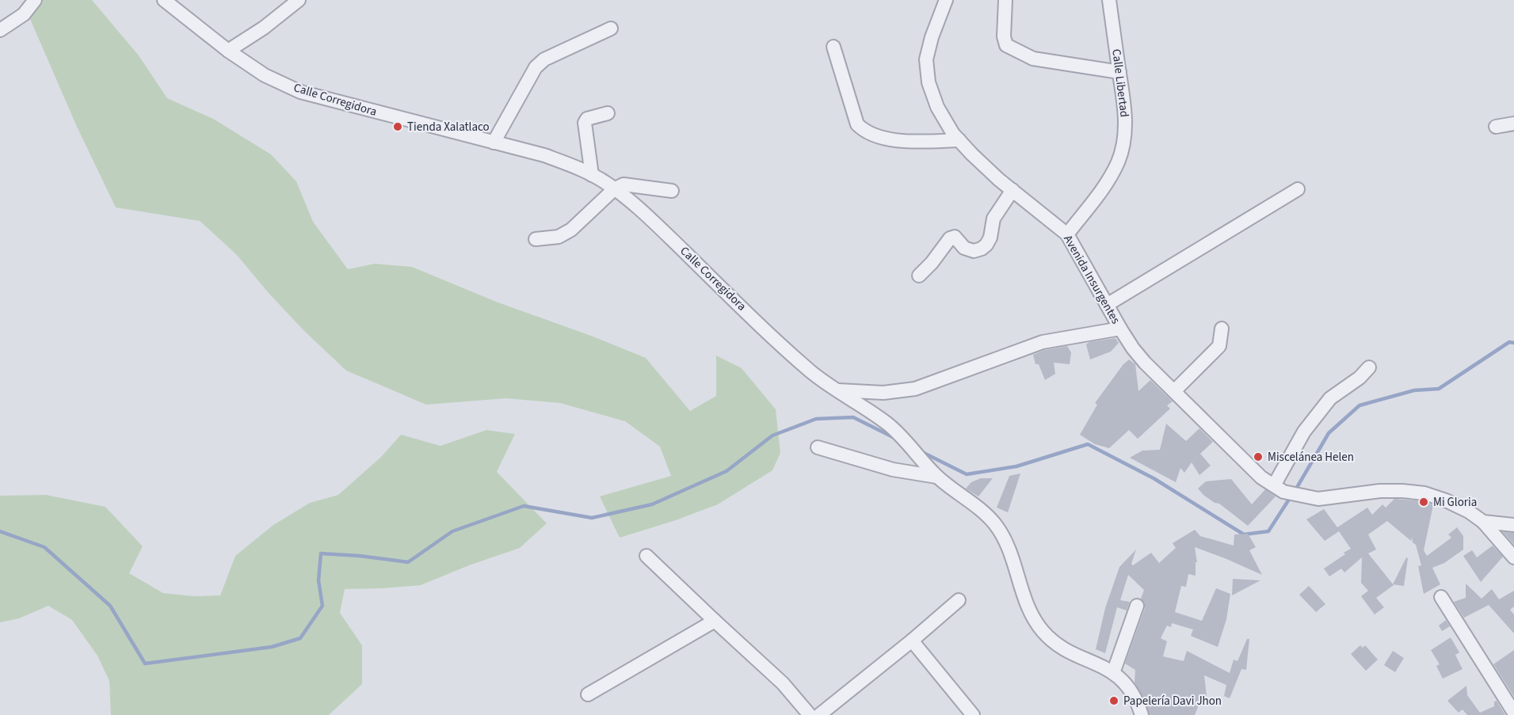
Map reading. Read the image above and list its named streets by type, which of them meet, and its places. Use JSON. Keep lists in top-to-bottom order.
{
  "streets": {
    "street": ["Calle Libertad", "Calle Corregidora", "Avenida Insurgentes"]
  },
  "crossings": [
    ["Calle Libertad", "Avenida Insurgentes"]
  ],
  "places": [
    "Tienda Xalatlaco",
    "Miscelánea Helen",
    "Mi Gloria",
    "Papelería Davi Jhon"
  ]
}
